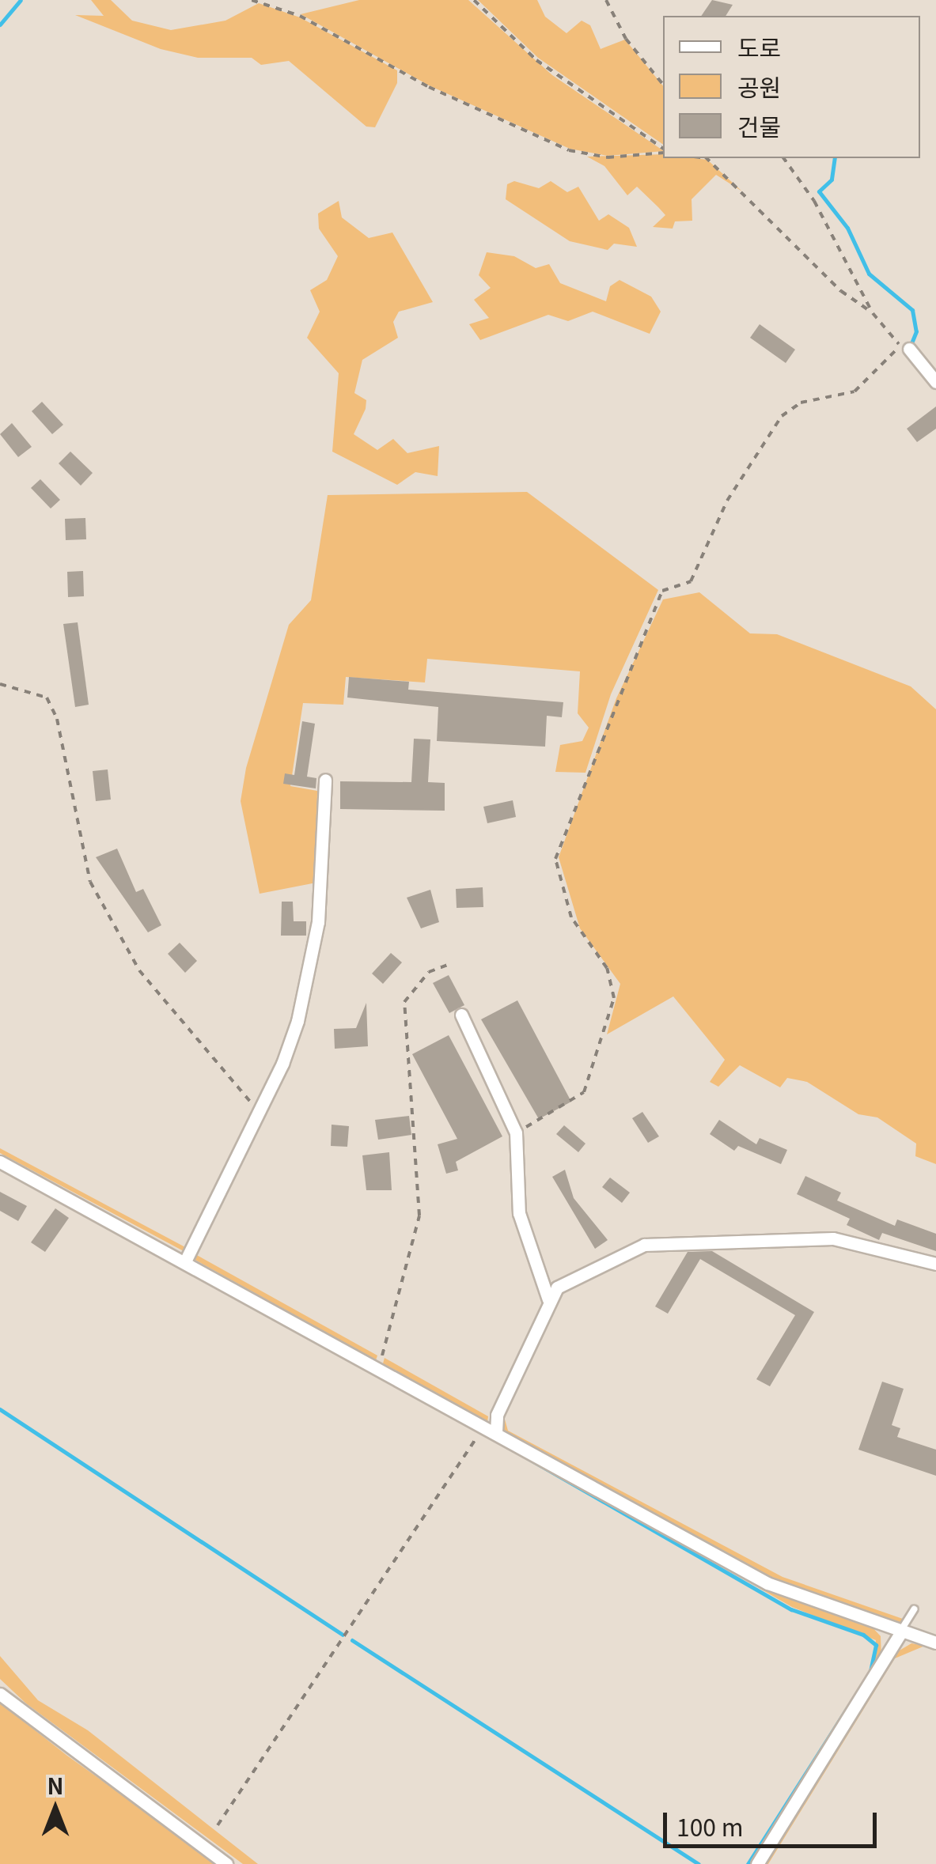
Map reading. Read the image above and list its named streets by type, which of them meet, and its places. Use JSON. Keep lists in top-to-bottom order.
{
  "legend": ["도로", "공원", "건물"],
  "scale_bar": "100 m",
  "north": "top"
}
